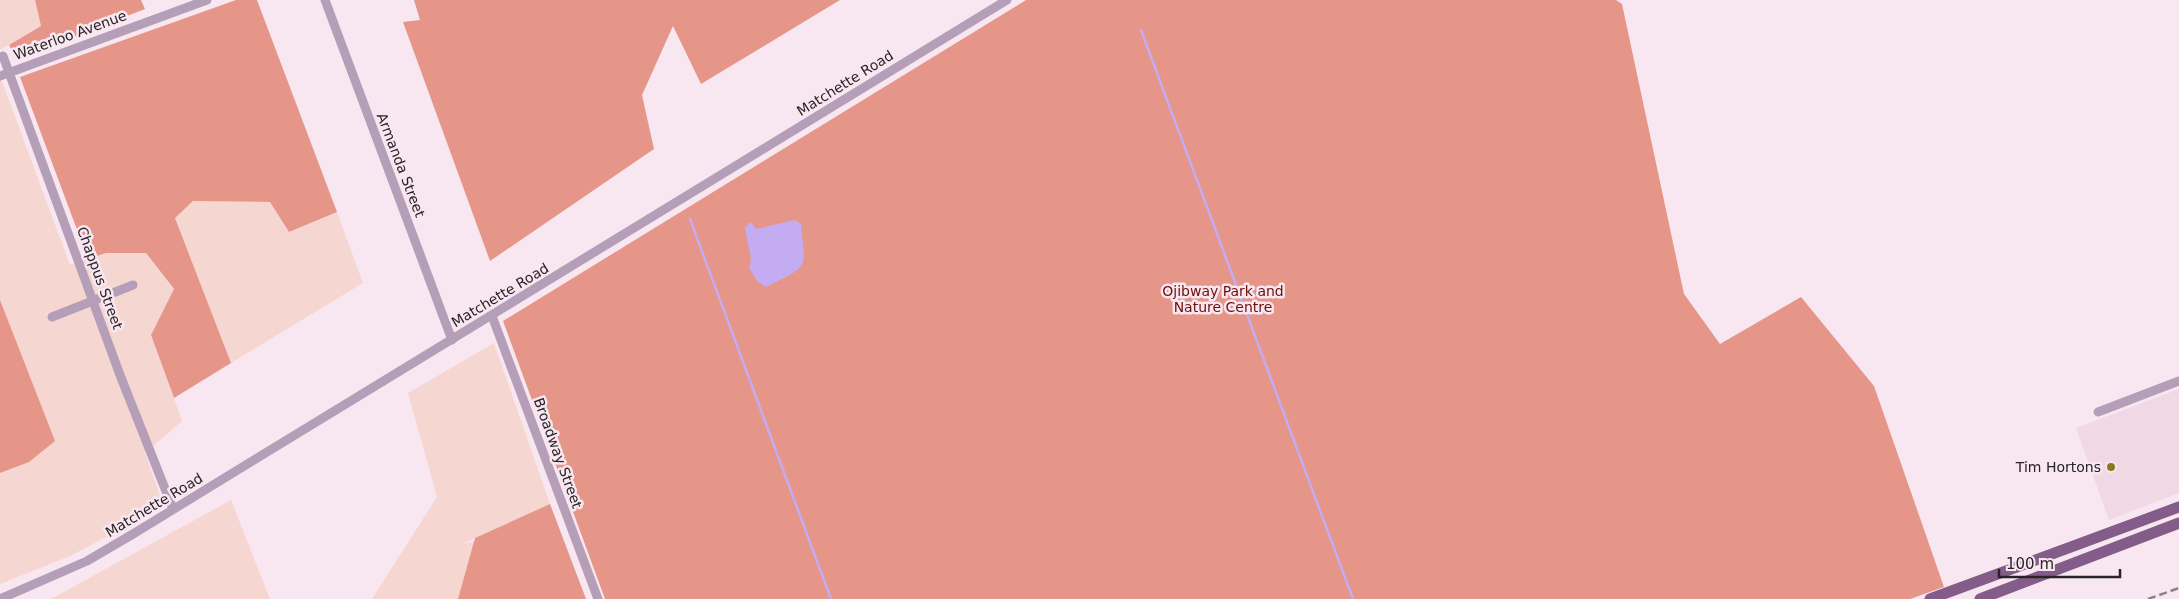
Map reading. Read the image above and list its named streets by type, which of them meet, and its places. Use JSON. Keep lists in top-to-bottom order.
{
  "streets": {
    "street": [
      "Waterloo Avenue",
      "Matchette Road",
      "Armanda Street",
      "Chappus Street",
      "Broadway Street"
    ]
  },
  "crossings": [
    ["Waterloo Avenue", "Chappus Street"],
    ["Matchette Road", "Armanda Street"],
    ["Matchette Road", "Chappus Street"],
    ["Matchette Road", "Broadway Street"]
  ],
  "parks": ["Ojibway Park and Nature Centre"],
  "places": ["Tim Hortons"],
  "scale_bar": "100 m"
}
